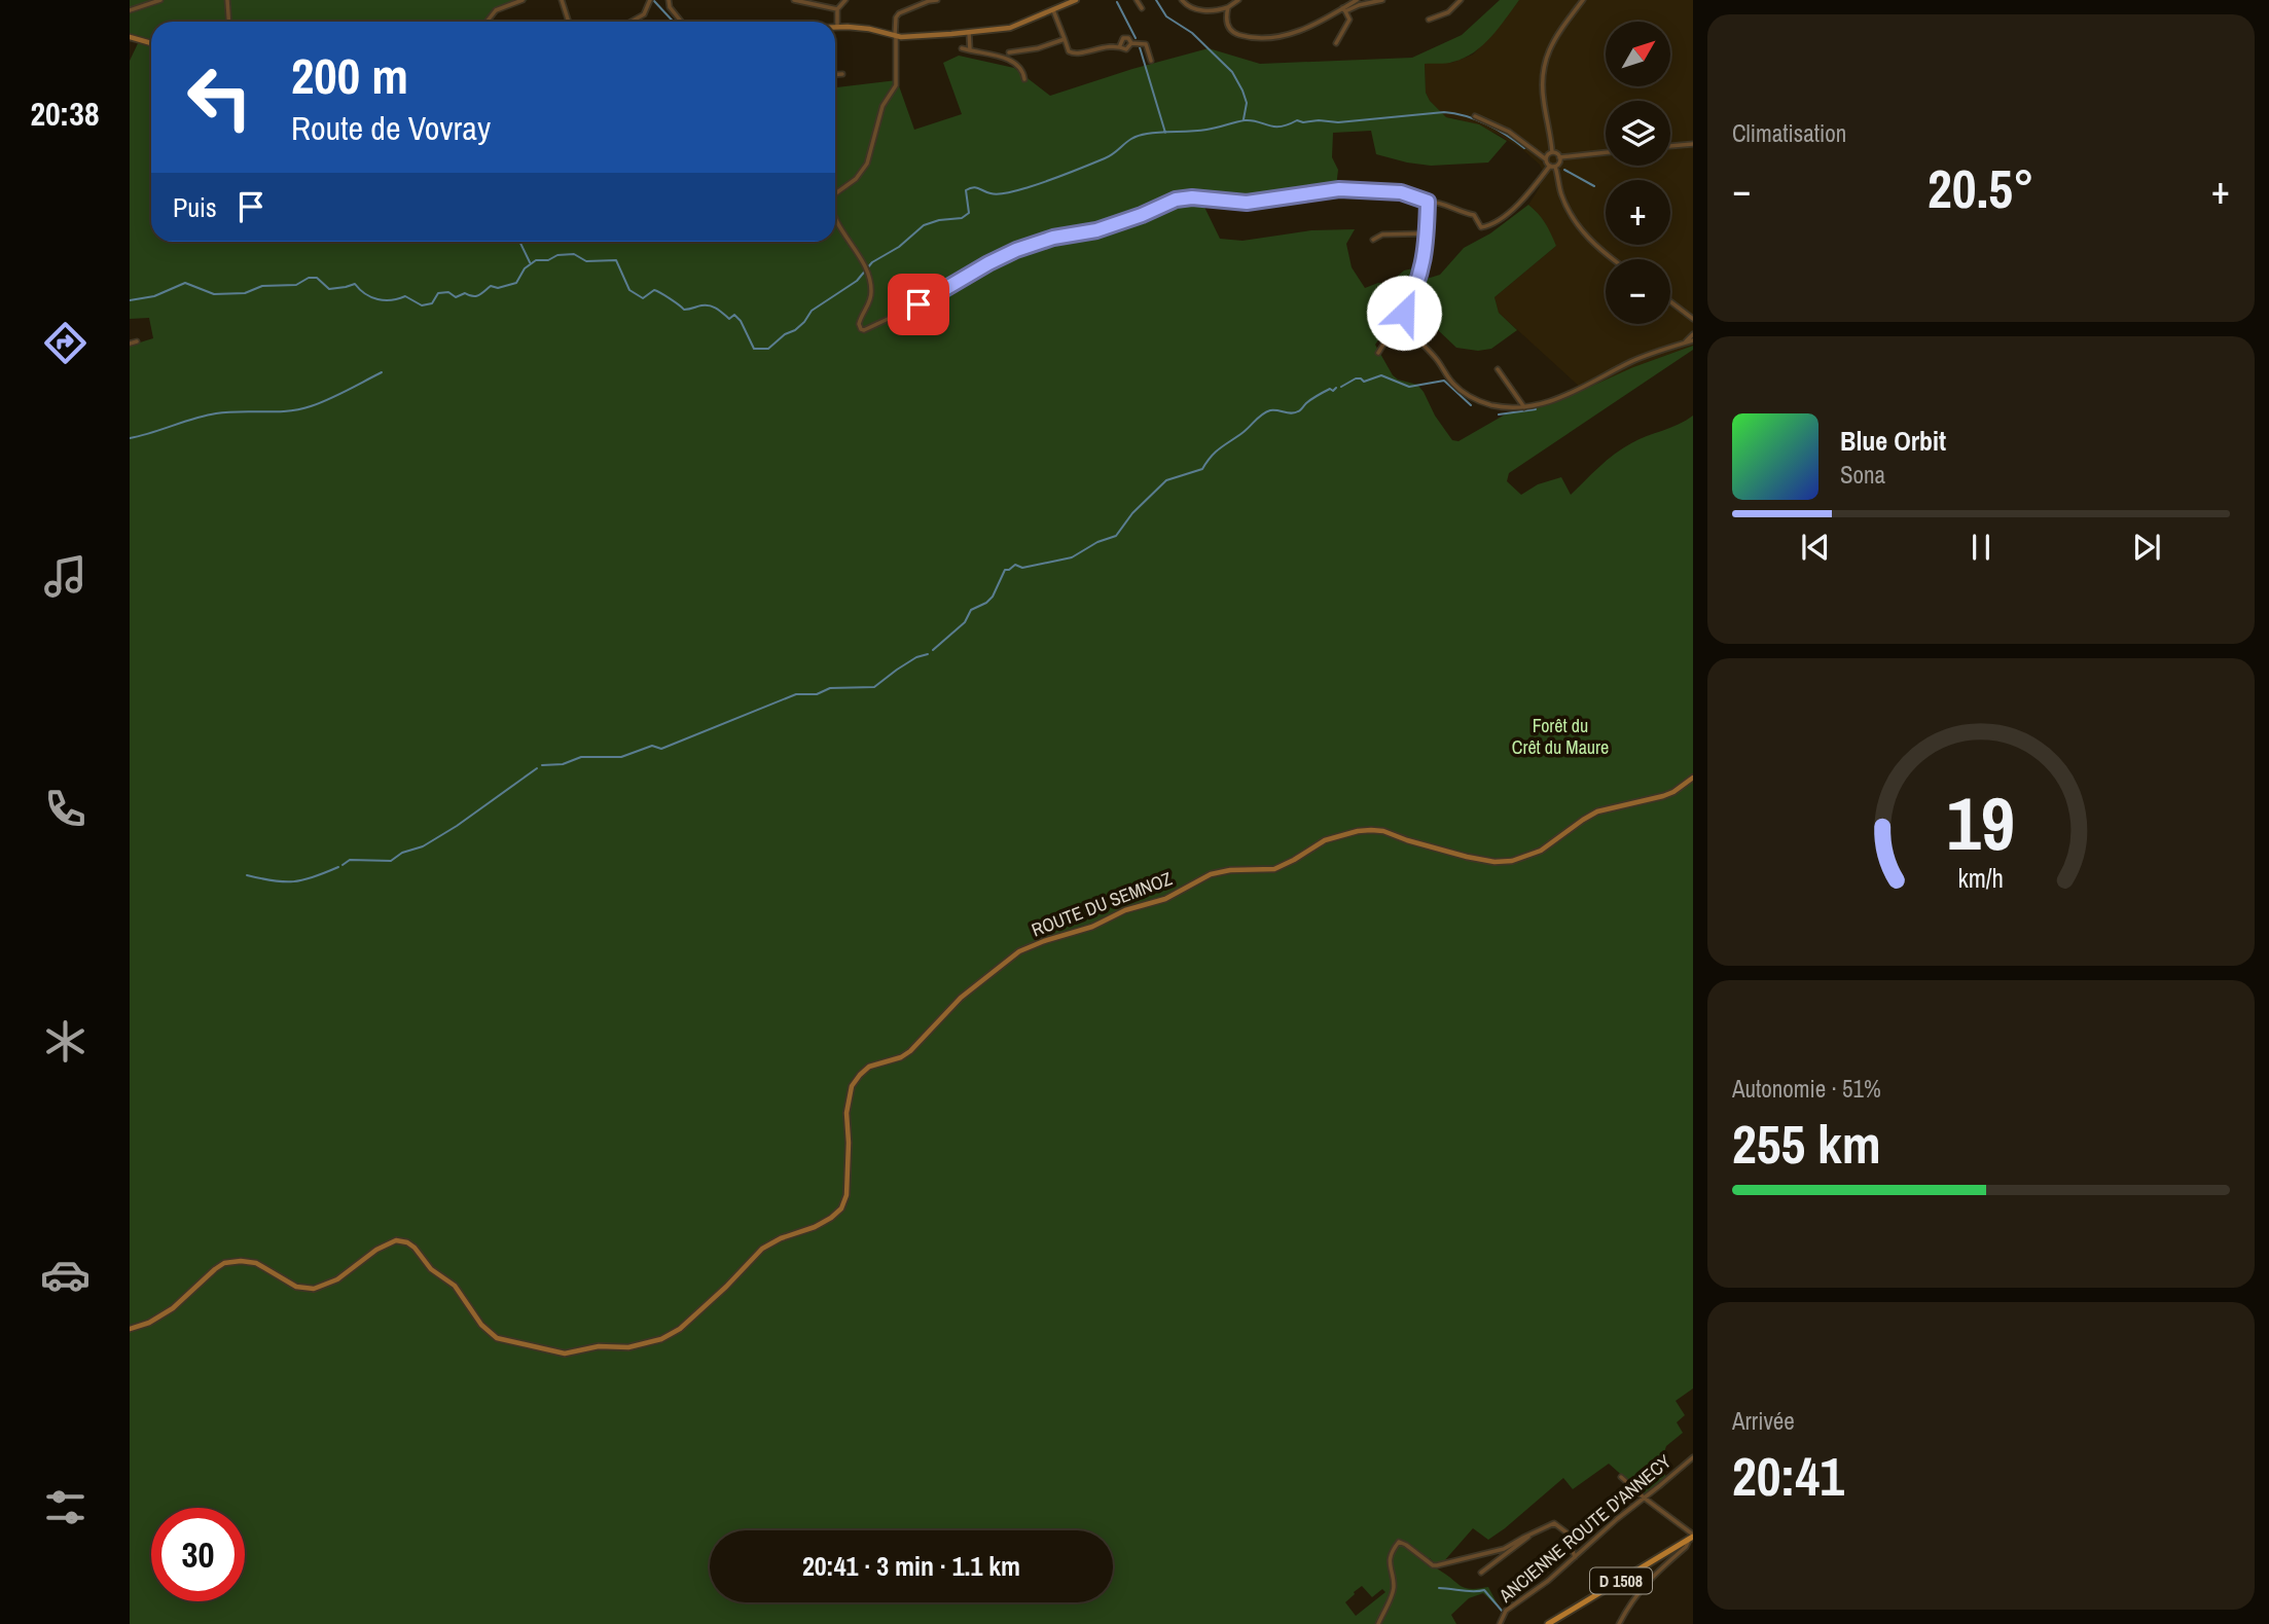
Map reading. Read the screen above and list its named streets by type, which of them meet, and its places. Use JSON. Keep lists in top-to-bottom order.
{
  "streets": {
    "main road": ["ROUTE DU SEMNOZ", "D 1508"],
    "street": ["ANCIENNE ROUTE D'ANNECY"]
  },
  "parks": ["Forêt du Crêt du Maure"],
  "north": "top right",
  "page": {
    "tabs": "20:38",
    "tile": [
      "Climatisation",
      ["Autonomie · 51%", "255 km"],
      ["Arrivée", "20:41"]
    ],
    "map_buttons": ["+", "−"],
    "turn": ["200 m", "Route de Vovray"],
    "heat": ["−", "20.5°", "+"],
    "then": "Puis",
    "song": ["Blue Orbit", "Sona"],
    "limit": "30",
    "trip": "20:41 · 3 min · 1.1 km",
    "gauge": ["19", "km/h"]
  }
}
